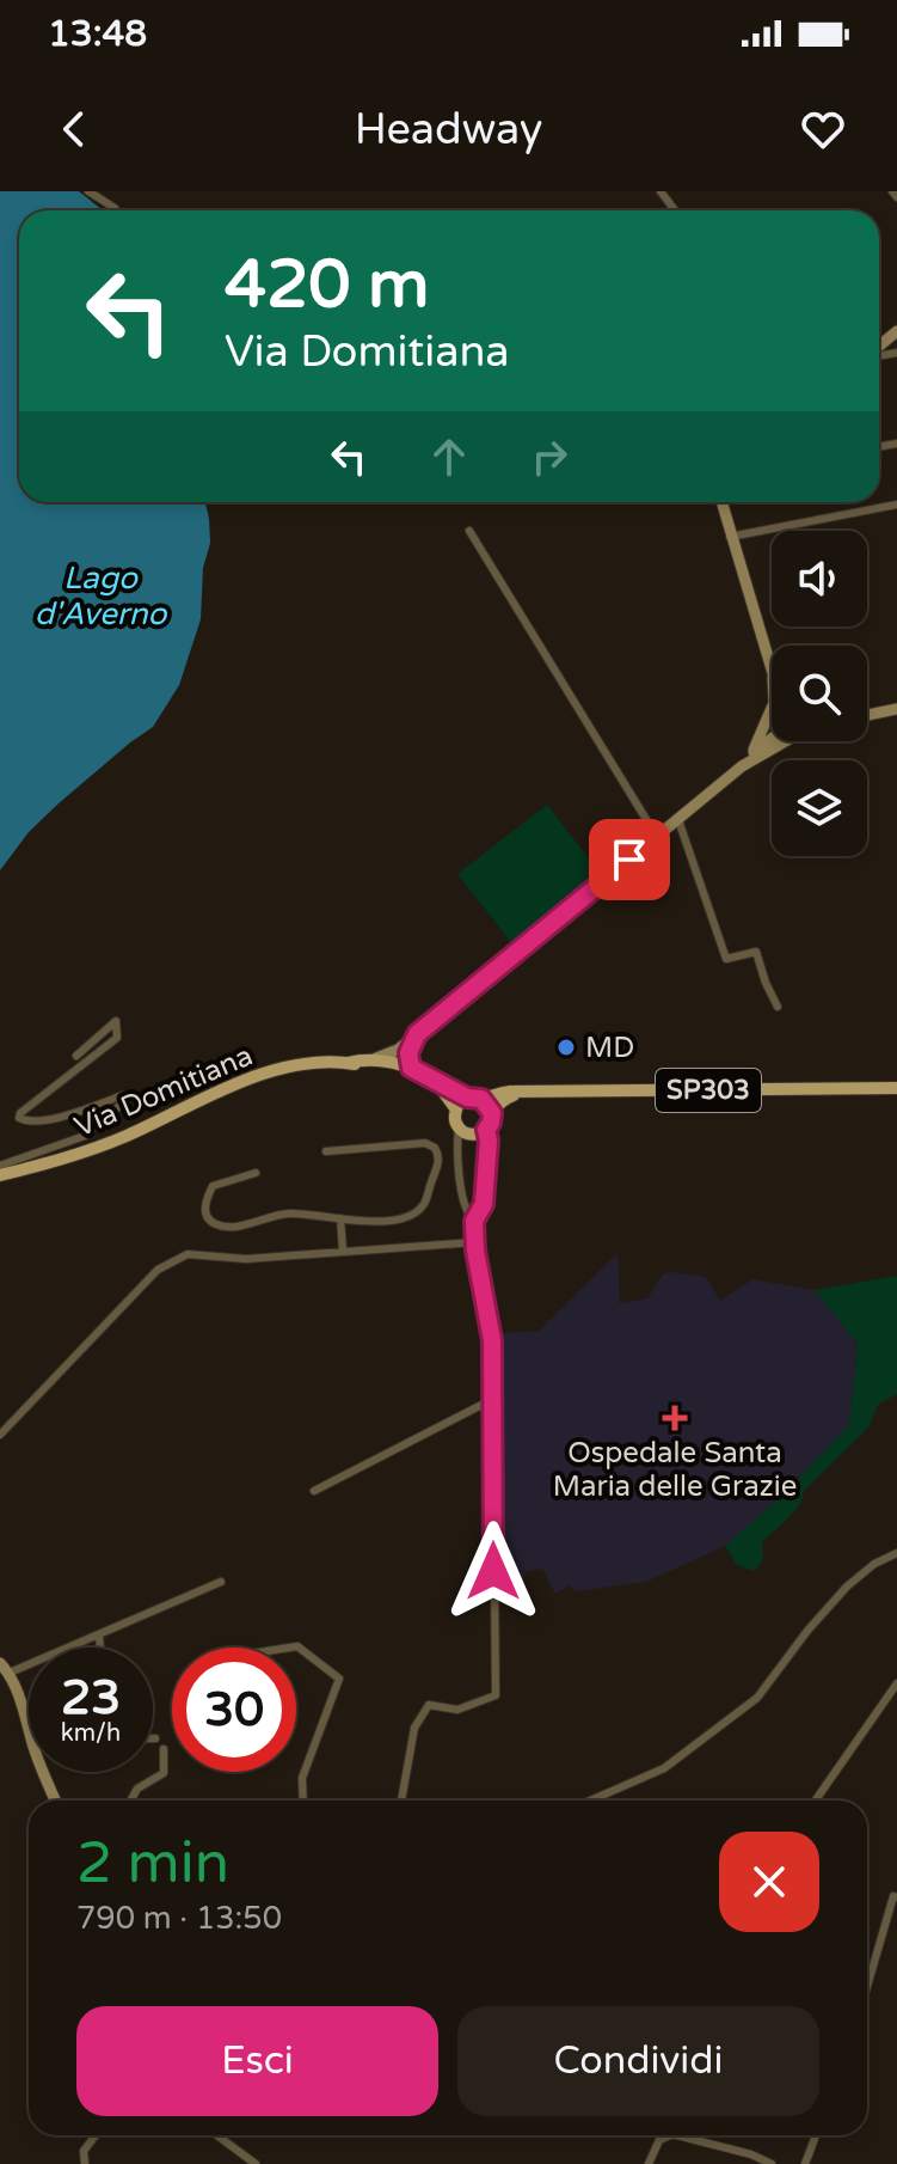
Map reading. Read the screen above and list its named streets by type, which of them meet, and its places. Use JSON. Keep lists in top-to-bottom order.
{
  "streets": {
    "main road": ["SP303", "Via Domitiana"]
  },
  "water": ["Lago d'Averno"],
  "places": {
    "other": ["MD"],
    "health": ["Ospedale Santa Maria delle Grazie"]
  },
  "page": {
    "status": "13:48",
    "header": "Headway",
    "turn": ["420 m", "Via Domitiana"],
    "speed": "23 km/h",
    "limit": "30",
    "heading": ["2 min", "790 m · 13:50"],
    "buttons": ["Esci", "Condividi"]
  }
}
